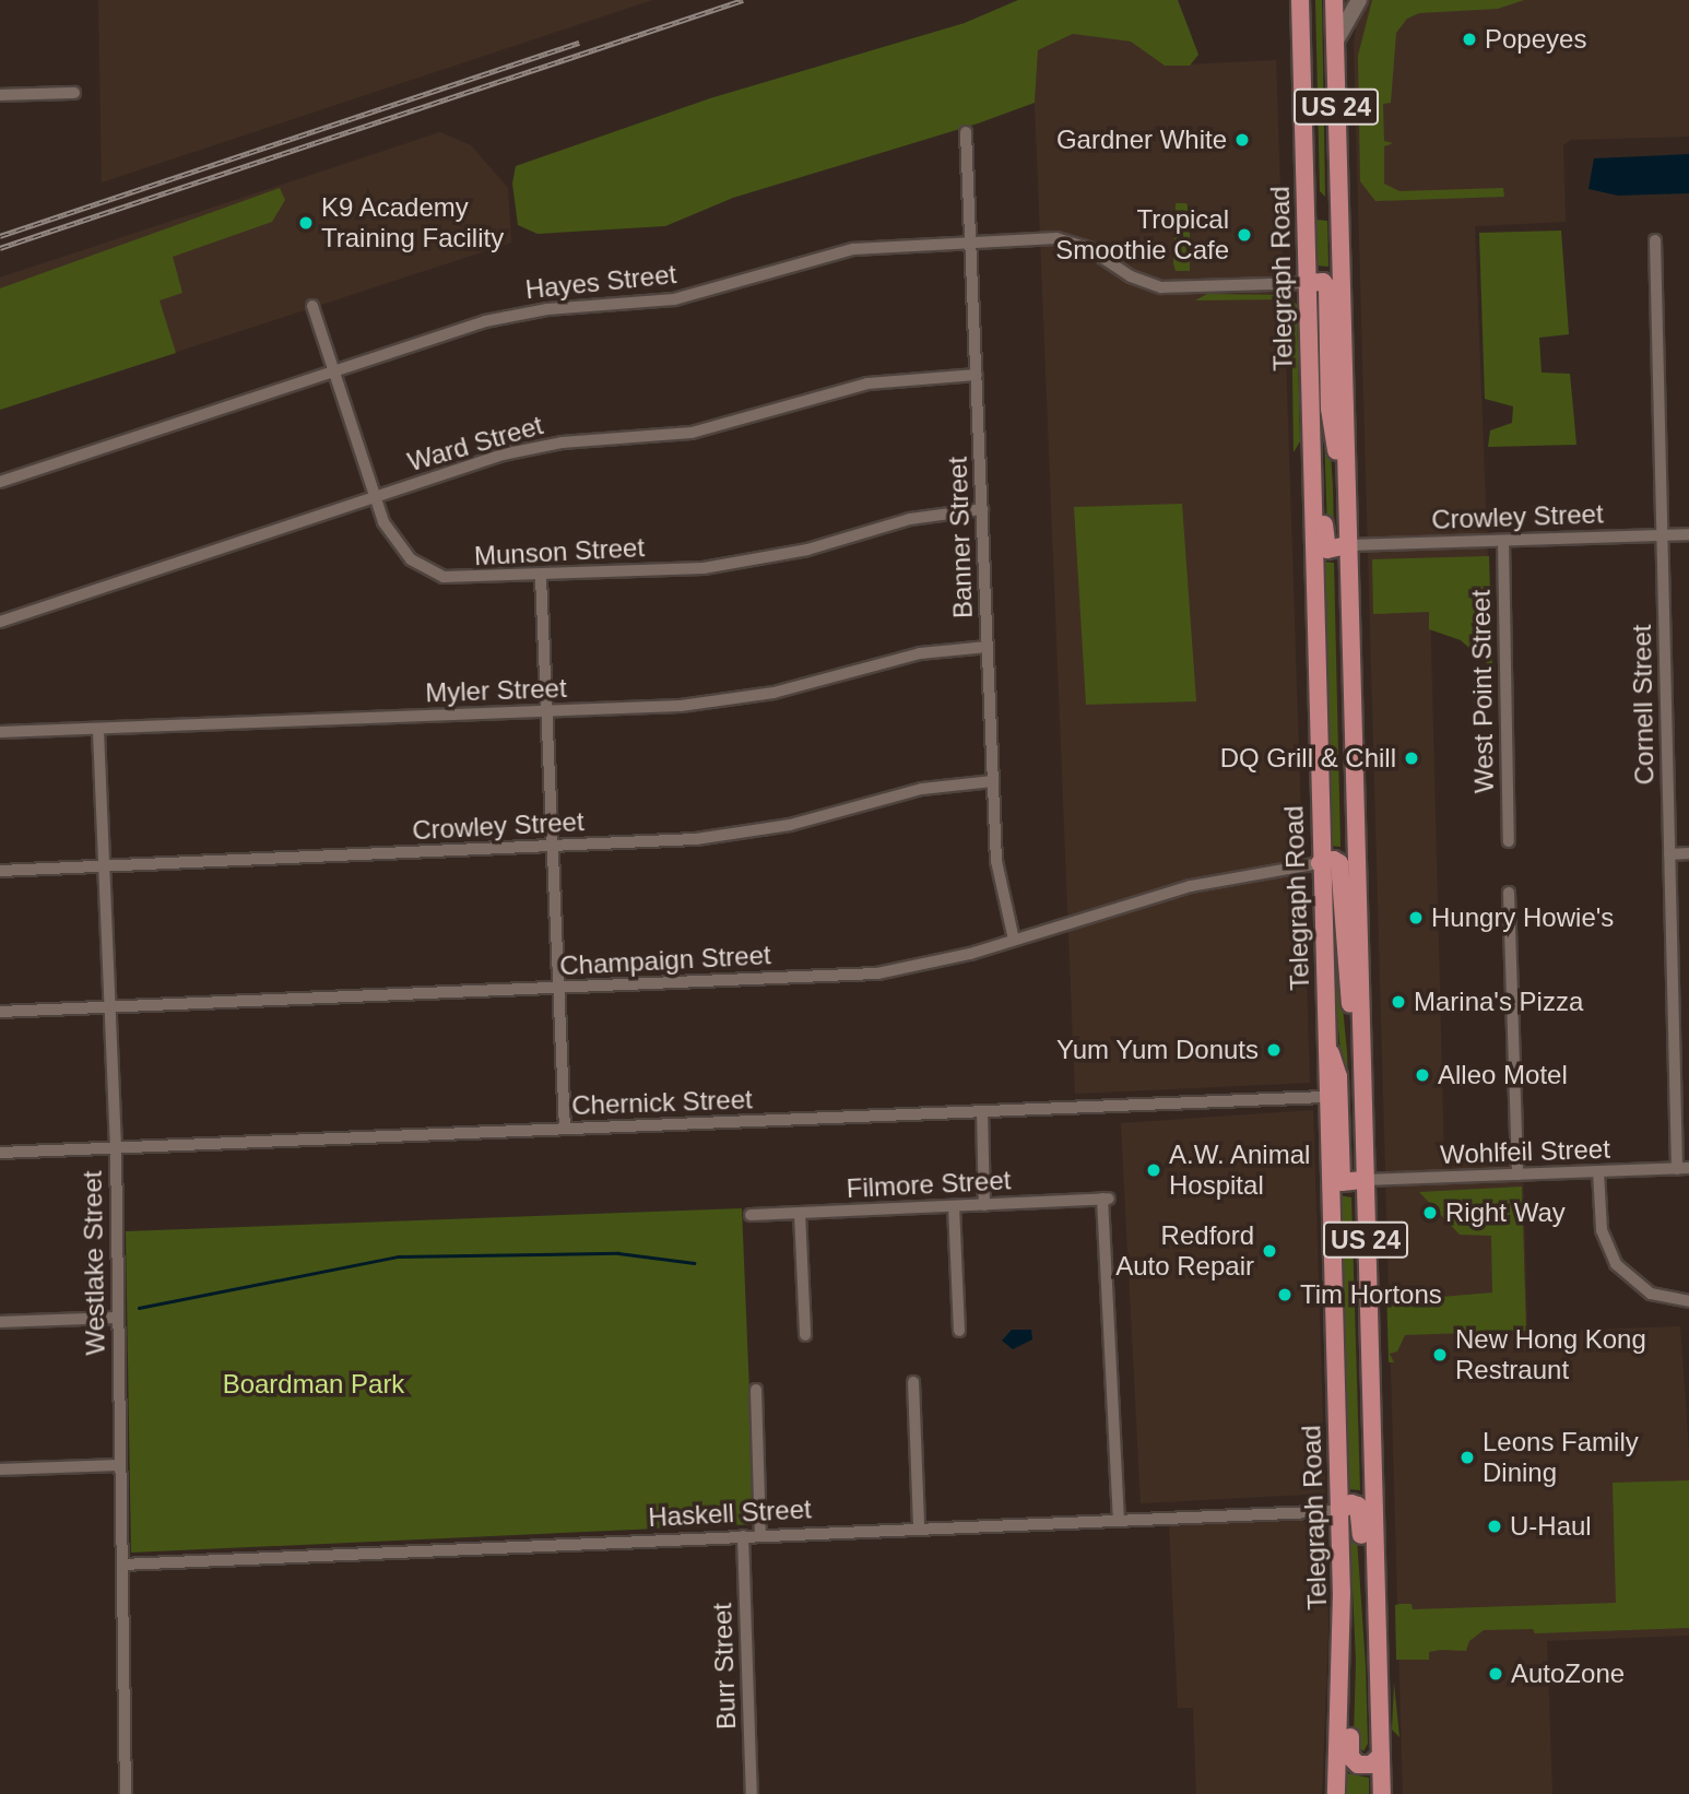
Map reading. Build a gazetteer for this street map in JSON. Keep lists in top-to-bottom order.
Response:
{
  "streets": {
    "main road": ["US 24", "Telegraph Road"],
    "street": [
      "Hayes Street",
      "Ward Street",
      "Crowley Street",
      "Banner Street",
      "Munson Street",
      "Myler Street",
      "West Point Street",
      "Cornell Street",
      "Champaign Street",
      "Chernick Street",
      "Wohlfeil Street",
      "Filmore Street",
      "Westlake Street",
      "Haskell Street",
      "Burr Street"
    ]
  },
  "crossings": [
    ["US 24", "Crowley Street"],
    ["US 24", "Wohlfeil Street"],
    ["Telegraph Road", "Hayes Street"],
    ["Telegraph Road", "Champaign Street"],
    ["Telegraph Road", "Chernick Street"],
    ["Telegraph Road", "Haskell Street"],
    ["Hayes Street", "Banner Street"],
    ["Hayes Street", "Munson Street"],
    ["Ward Street", "Banner Street"],
    ["Ward Street", "Munson Street"],
    ["Crowley Street", "Banner Street"],
    ["Crowley Street", "West Point Street"],
    ["Crowley Street", "Cornell Street"],
    ["Crowley Street", "Westlake Street"],
    ["Banner Street", "Munson Street"],
    ["Banner Street", "Myler Street"],
    ["Banner Street", "Champaign Street"],
    ["Myler Street", "Westlake Street"],
    ["Cornell Street", "Wohlfeil Street"],
    ["Champaign Street", "Westlake Street"],
    ["Chernick Street", "Westlake Street"],
    ["Filmore Street", "Haskell Street"],
    ["Westlake Street", "Haskell Street"],
    ["Haskell Street", "Burr Street"]
  ],
  "parks": ["Boardman Park"],
  "places": [
    "Popeyes",
    "Gardner White",
    "K9 Academy Training Facility",
    "Tropical Smoothie Cafe",
    "DQ Grill & Chill",
    "Hungry Howie's",
    "Marina's Pizza",
    "Yum Yum Donuts",
    "Alleo Motel",
    "A.W. Animal Hospital",
    "Right Way",
    "Redford Auto Repair",
    "Tim Hortons",
    "New Hong Kong Restraunt",
    "Leons Family Dining",
    "U-Haul",
    "AutoZone"
  ]
}
